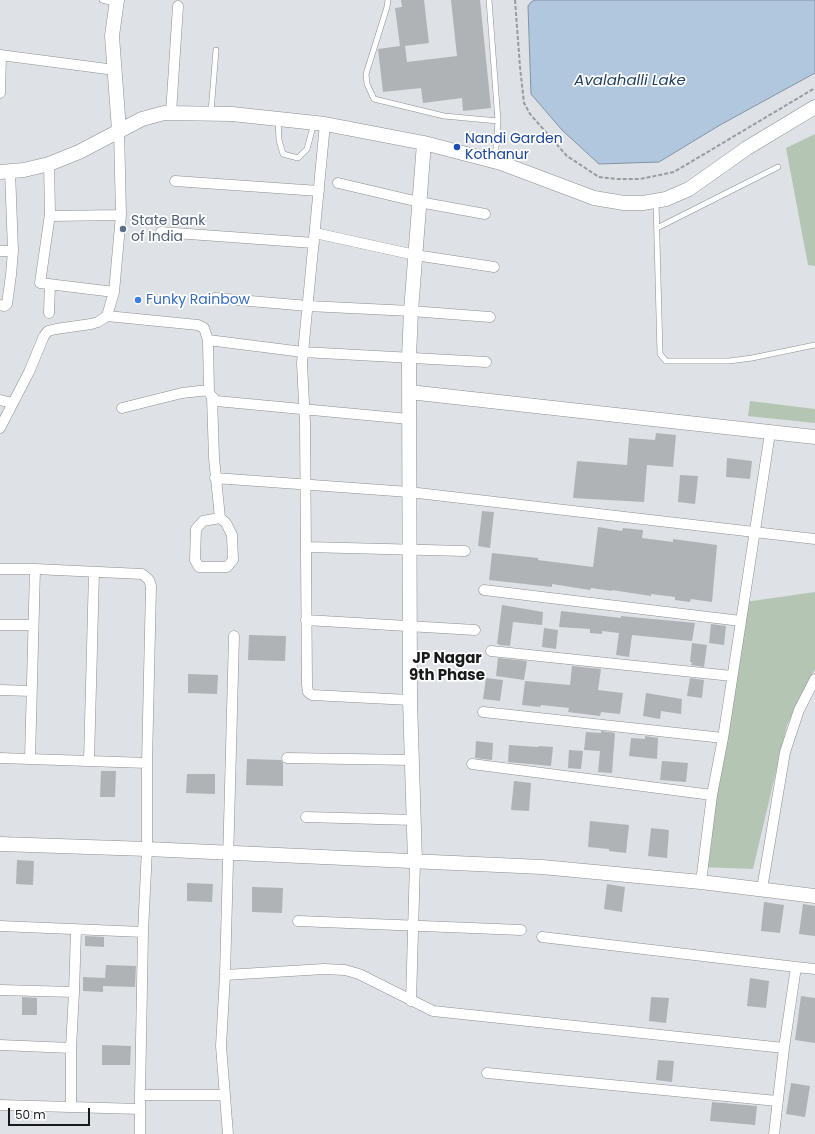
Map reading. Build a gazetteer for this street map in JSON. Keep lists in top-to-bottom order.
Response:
{
  "districts": ["JP Nagar 9th Phase"],
  "water": ["Avalahalli Lake"],
  "places": ["Nandi Garden Kothanur", "State Bank of India", "Funky Rainbow"],
  "scale_bar": "50 m"
}
